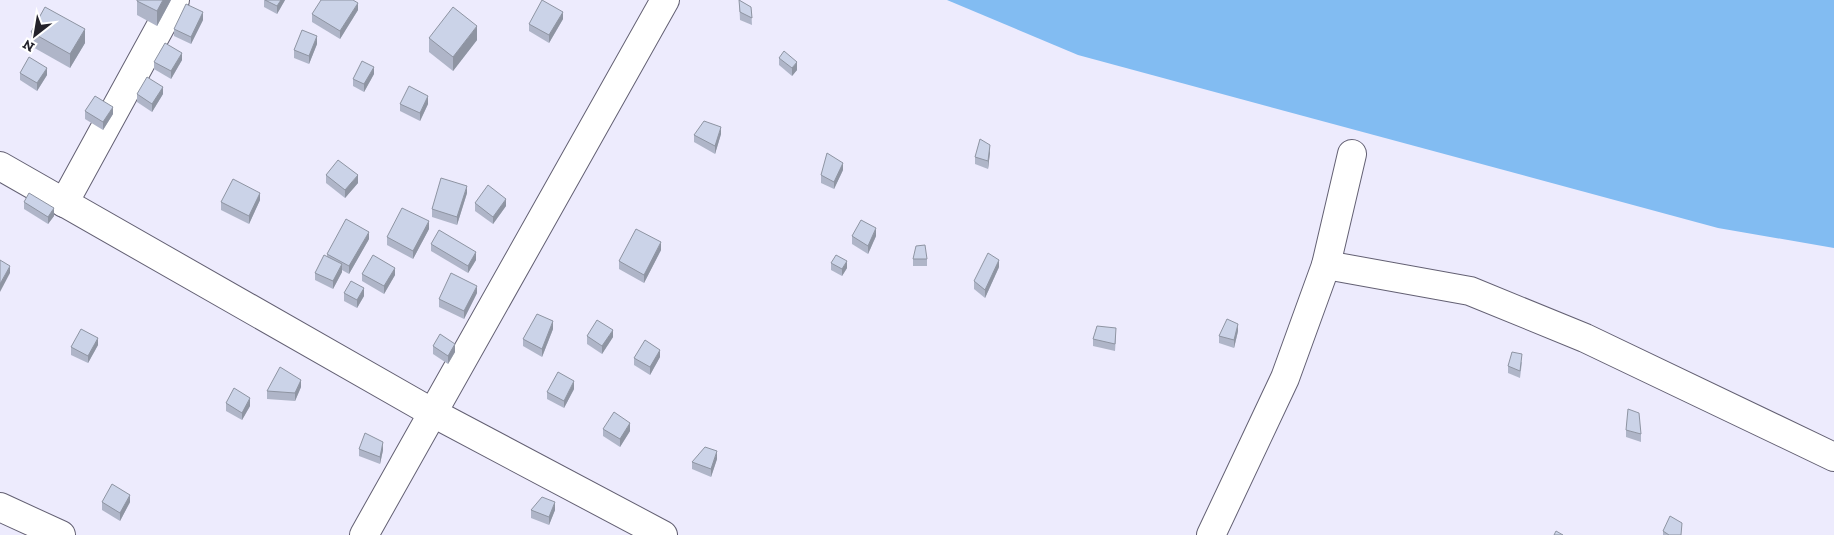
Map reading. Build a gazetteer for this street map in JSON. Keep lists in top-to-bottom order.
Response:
{
  "north": "bottom left"
}
